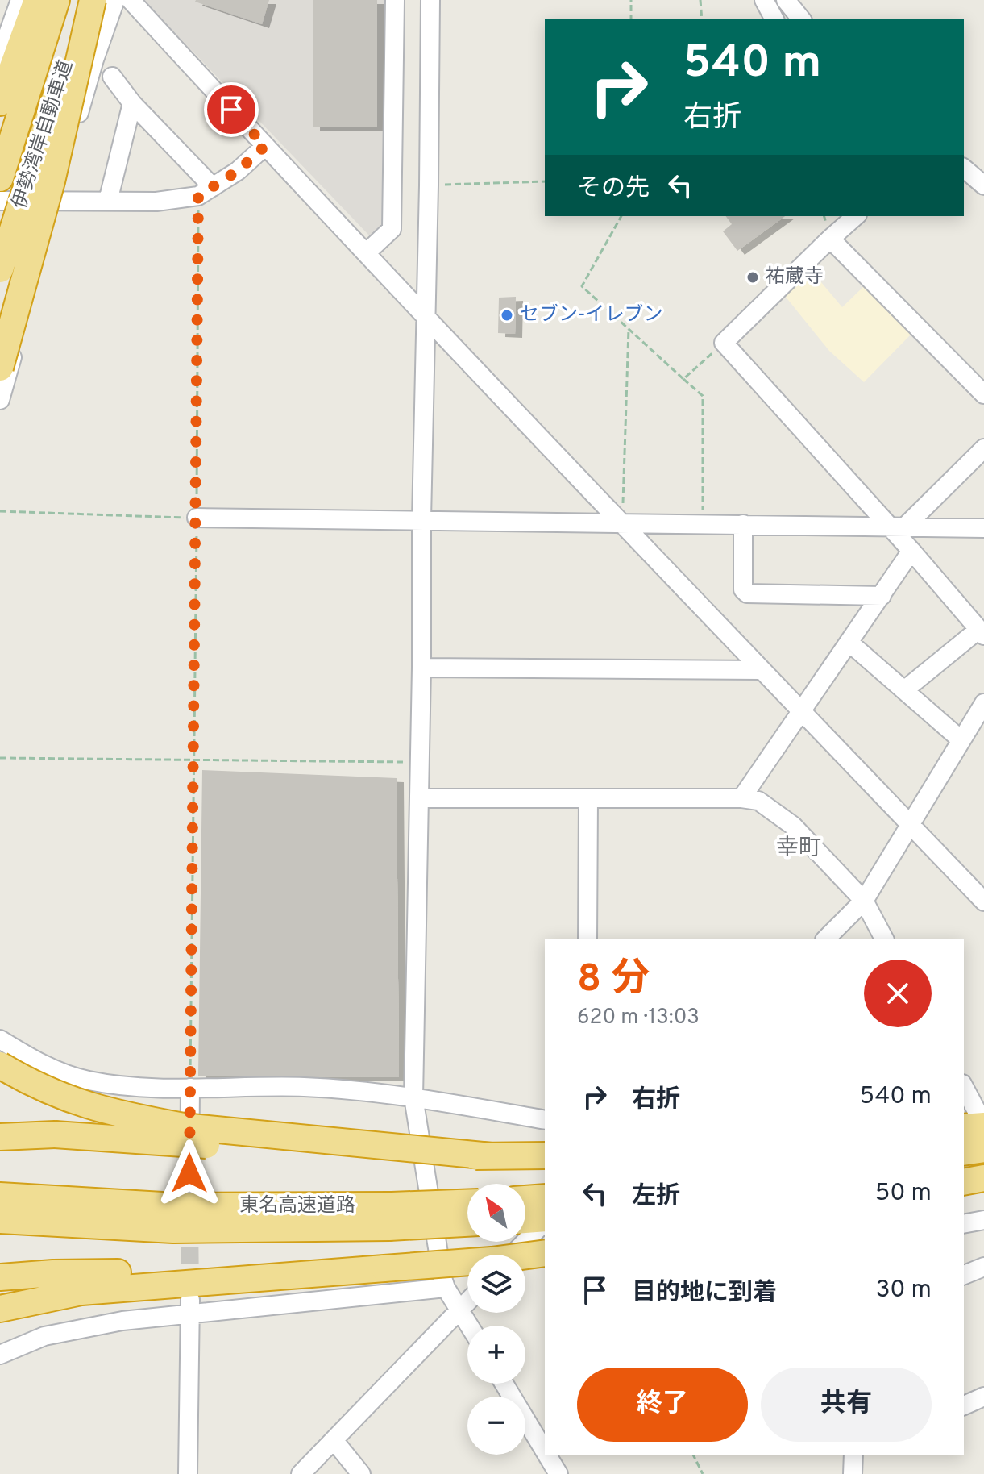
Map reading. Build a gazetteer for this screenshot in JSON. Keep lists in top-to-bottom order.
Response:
{
  "streets": {
    "highway": ["伊勢湾岸自動車道", "東名高速道路"]
  },
  "districts": ["幸町"],
  "places": ["祐蔵寺", "セブン-イレブン"],
  "north": "top left",
  "page": {
    "turn": ["540 m", "右折"],
    "then": "その先",
    "heading": ["8 分", "620 m · 13:03"],
    "list": [
      {
        "name": "右折",
        "value": "540 m"
      },
      {
        "name": "左折",
        "value": "50 m"
      },
      {
        "name": "目的地に到着",
        "value": "30 m"
      }
    ],
    "map_buttons": ["+", "−"],
    "buttons": ["終了", "共有"]
  }
}
